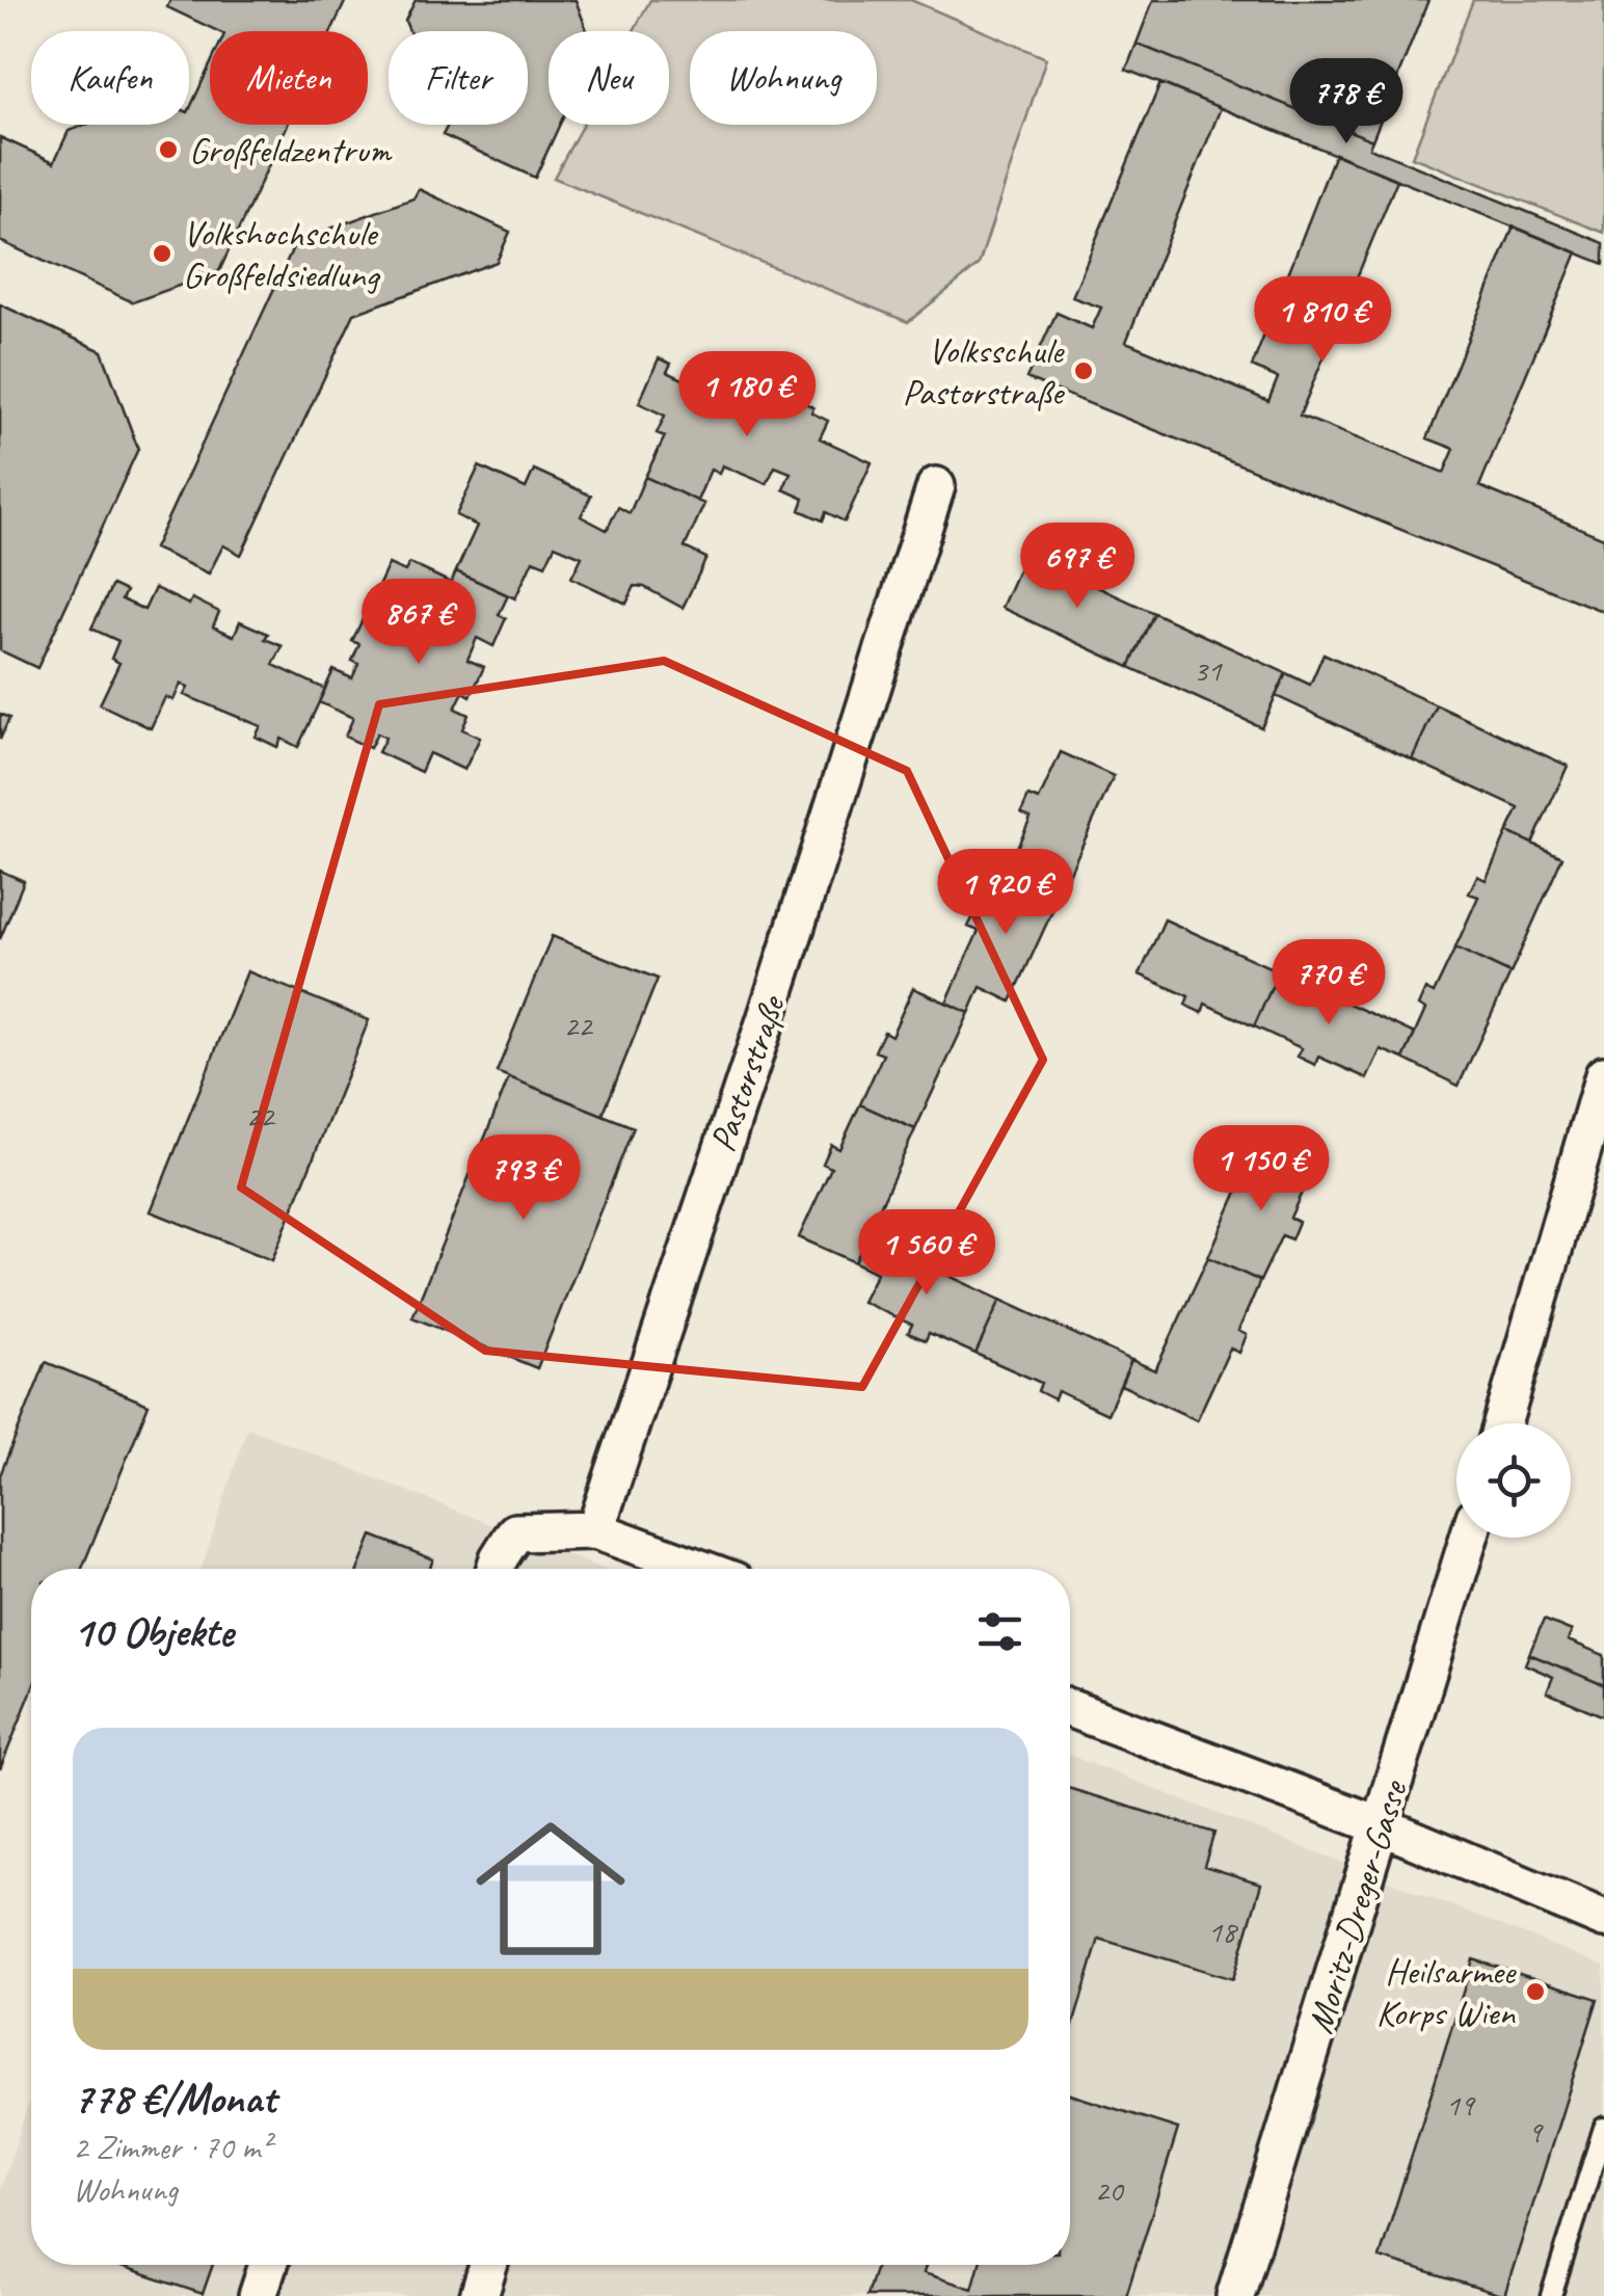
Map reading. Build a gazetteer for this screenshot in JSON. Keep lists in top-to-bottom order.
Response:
{
  "streets": {
    "street": ["Pastorstraße", "Moritz-Dreger-Gasse"]
  },
  "places": [
    "Großfeldzentrum",
    "Volkshochschule Großfeldsiedlung",
    "Volksschule Pastorstraße",
    "Heilsarmee Korps Wien"
  ],
  "house_numbers": [
    "31",
    "22",
    "22",
    "18",
    "19",
    "9",
    "20"
  ],
  "page": {
    "chip": [
      "Kaufen",
      "Mieten",
      "Filter",
      "Neu",
      "Wohnung"
    ],
    "price": [
      "778 €",
      "1 810 €",
      "1 180 €",
      "697 €",
      "867 €",
      "1 920 €",
      "770 €",
      "1 150 €",
      "793 €",
      "1 560 €"
    ],
    "heading": "10 Objekte",
    "list": [
      {
        "name": "778 €/Monat",
        "note": "2 Zimmer · 70 m² · Wohnung"
      }
    ]
  }
}
